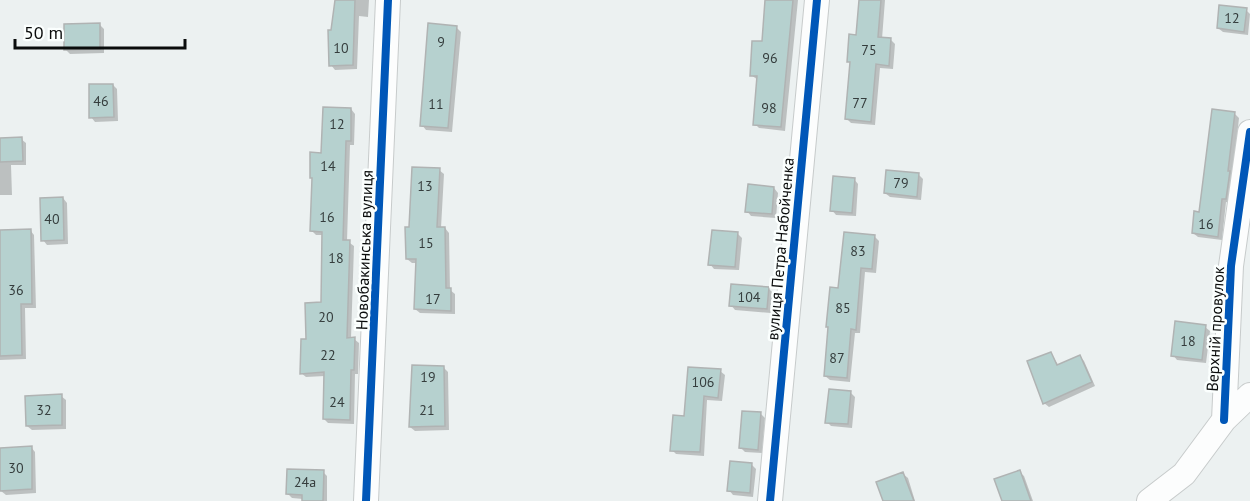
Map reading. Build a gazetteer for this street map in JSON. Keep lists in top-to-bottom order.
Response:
{
  "streets": {
    "street": ["вулиця Петра Набойченка", "Новобакинська вулиця", "Верхній провулок"]
  },
  "house_numbers": [
    "12",
    "9",
    "10",
    "75",
    "96",
    "46",
    "77",
    "11",
    "98",
    "12",
    "14",
    "79",
    "13",
    "16",
    "40",
    "16",
    "15",
    "83",
    "18",
    "36",
    "104",
    "17",
    "85",
    "20",
    "18",
    "22",
    "87",
    "19",
    "106",
    "24",
    "32",
    "21",
    "30",
    "24а"
  ],
  "scale_bar": "50 m"
}
